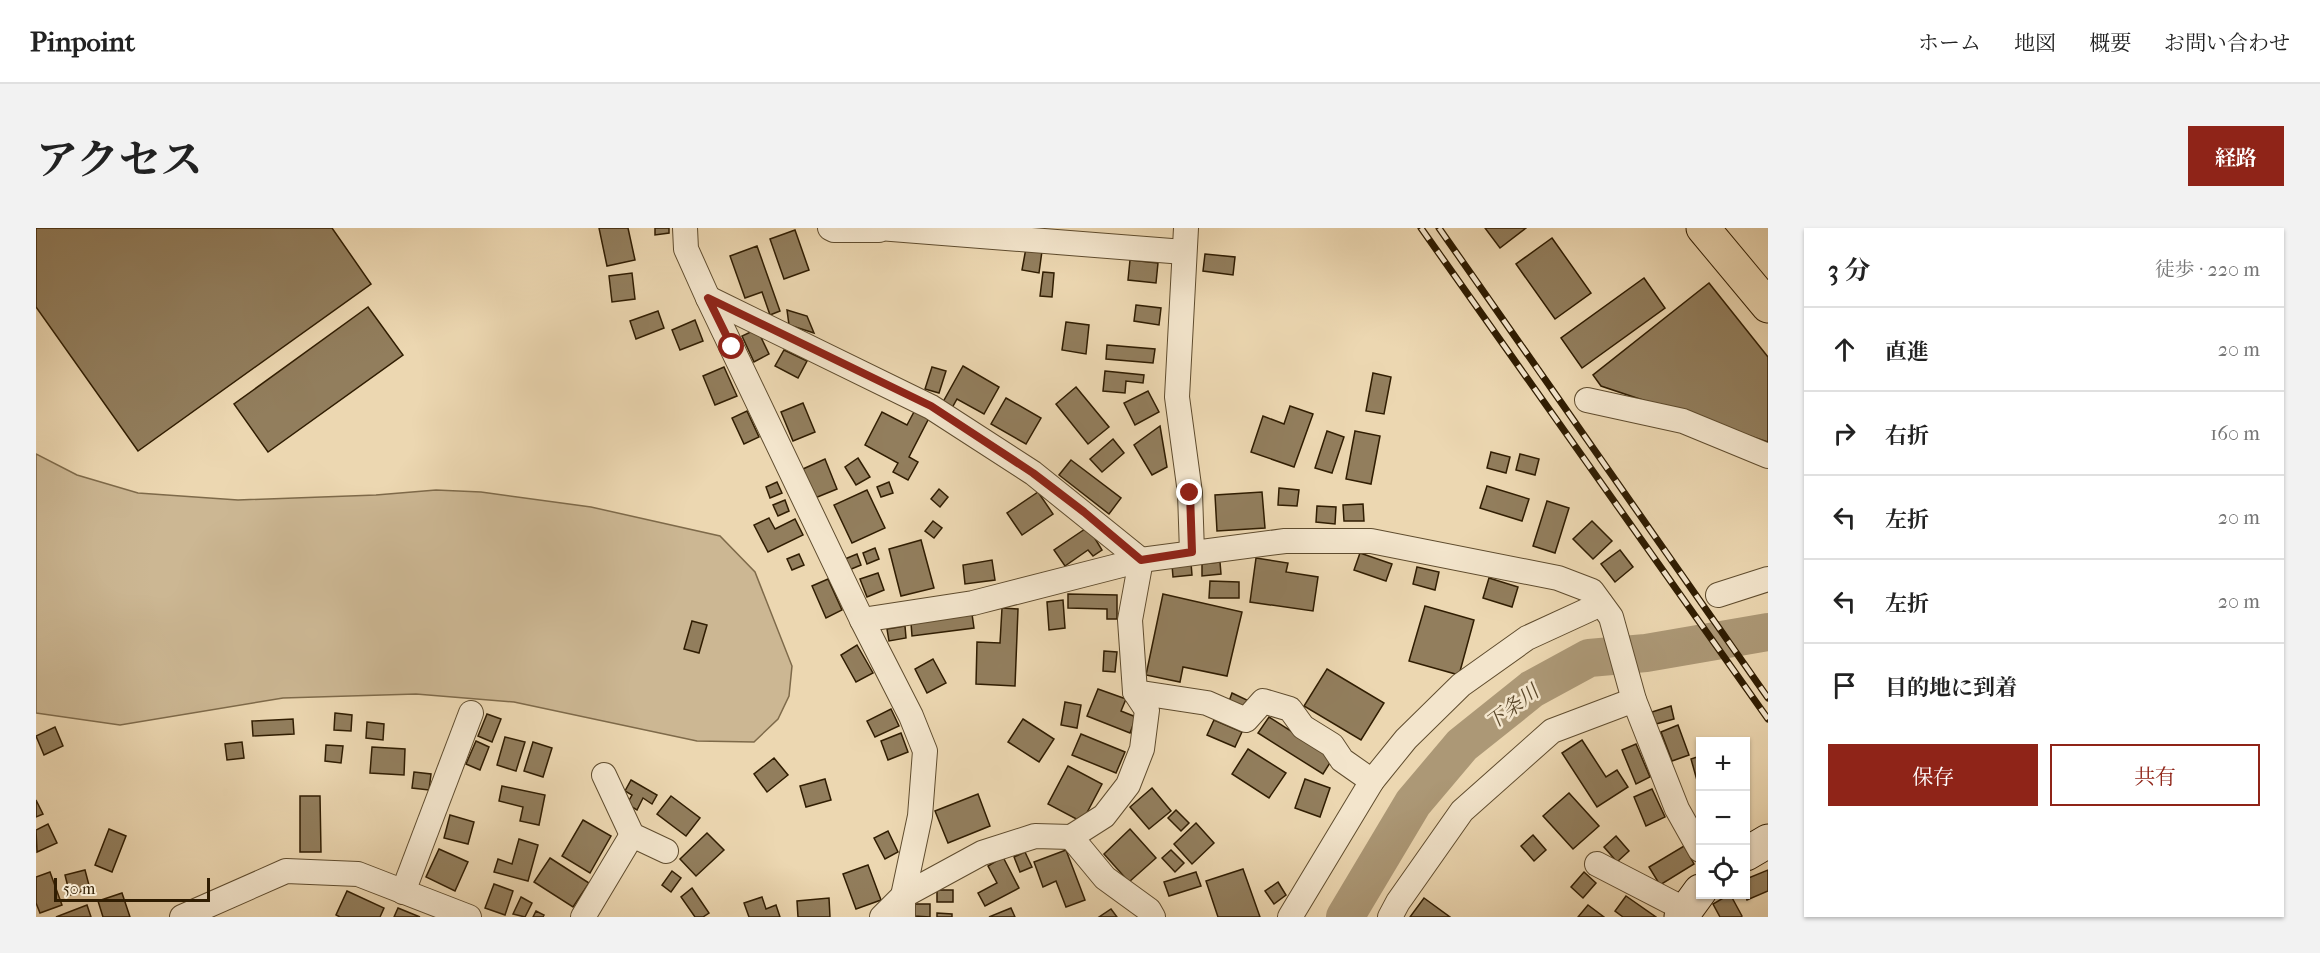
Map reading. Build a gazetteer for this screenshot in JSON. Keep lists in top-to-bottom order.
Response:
{
  "water": ["下条川"],
  "scale_bar": "50 m",
  "page": {
    "header": "Pinpoint",
    "nav": [
      "ホーム",
      "地図",
      "概要",
      "お問い合わせ"
    ],
    "title": "アクセス",
    "buttons": [
      "経路",
      ["保存", "共有"]
    ],
    "heading": ["3 分", "徒歩 · 220 m"],
    "list": [
      ["直進", "20 m"],
      ["右折", "160 m"],
      ["左折", "20 m"],
      ["左折", "20 m"],
      "目的地に到着"
    ],
    "map_buttons": ["+", "−"],
    "scale": "50 m"
  }
}
